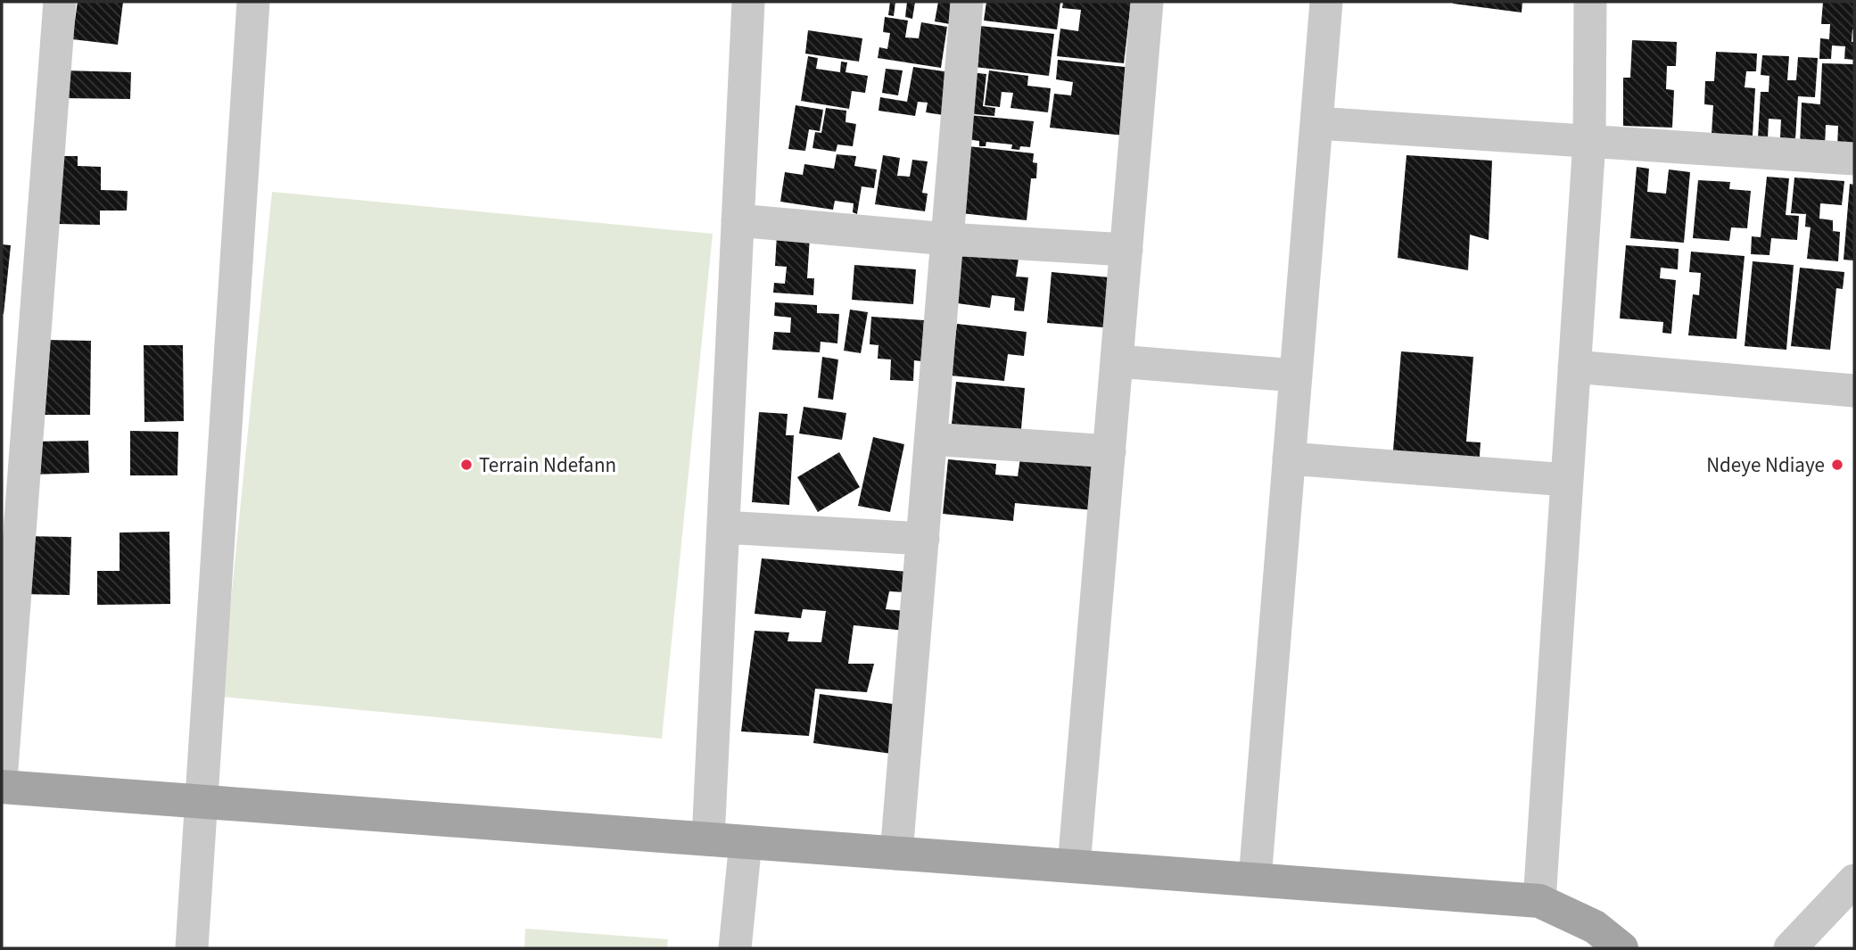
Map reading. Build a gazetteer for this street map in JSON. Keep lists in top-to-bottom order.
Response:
{
  "places": ["Terrain Ndefann", "Ndeye Ndiaye"]
}
